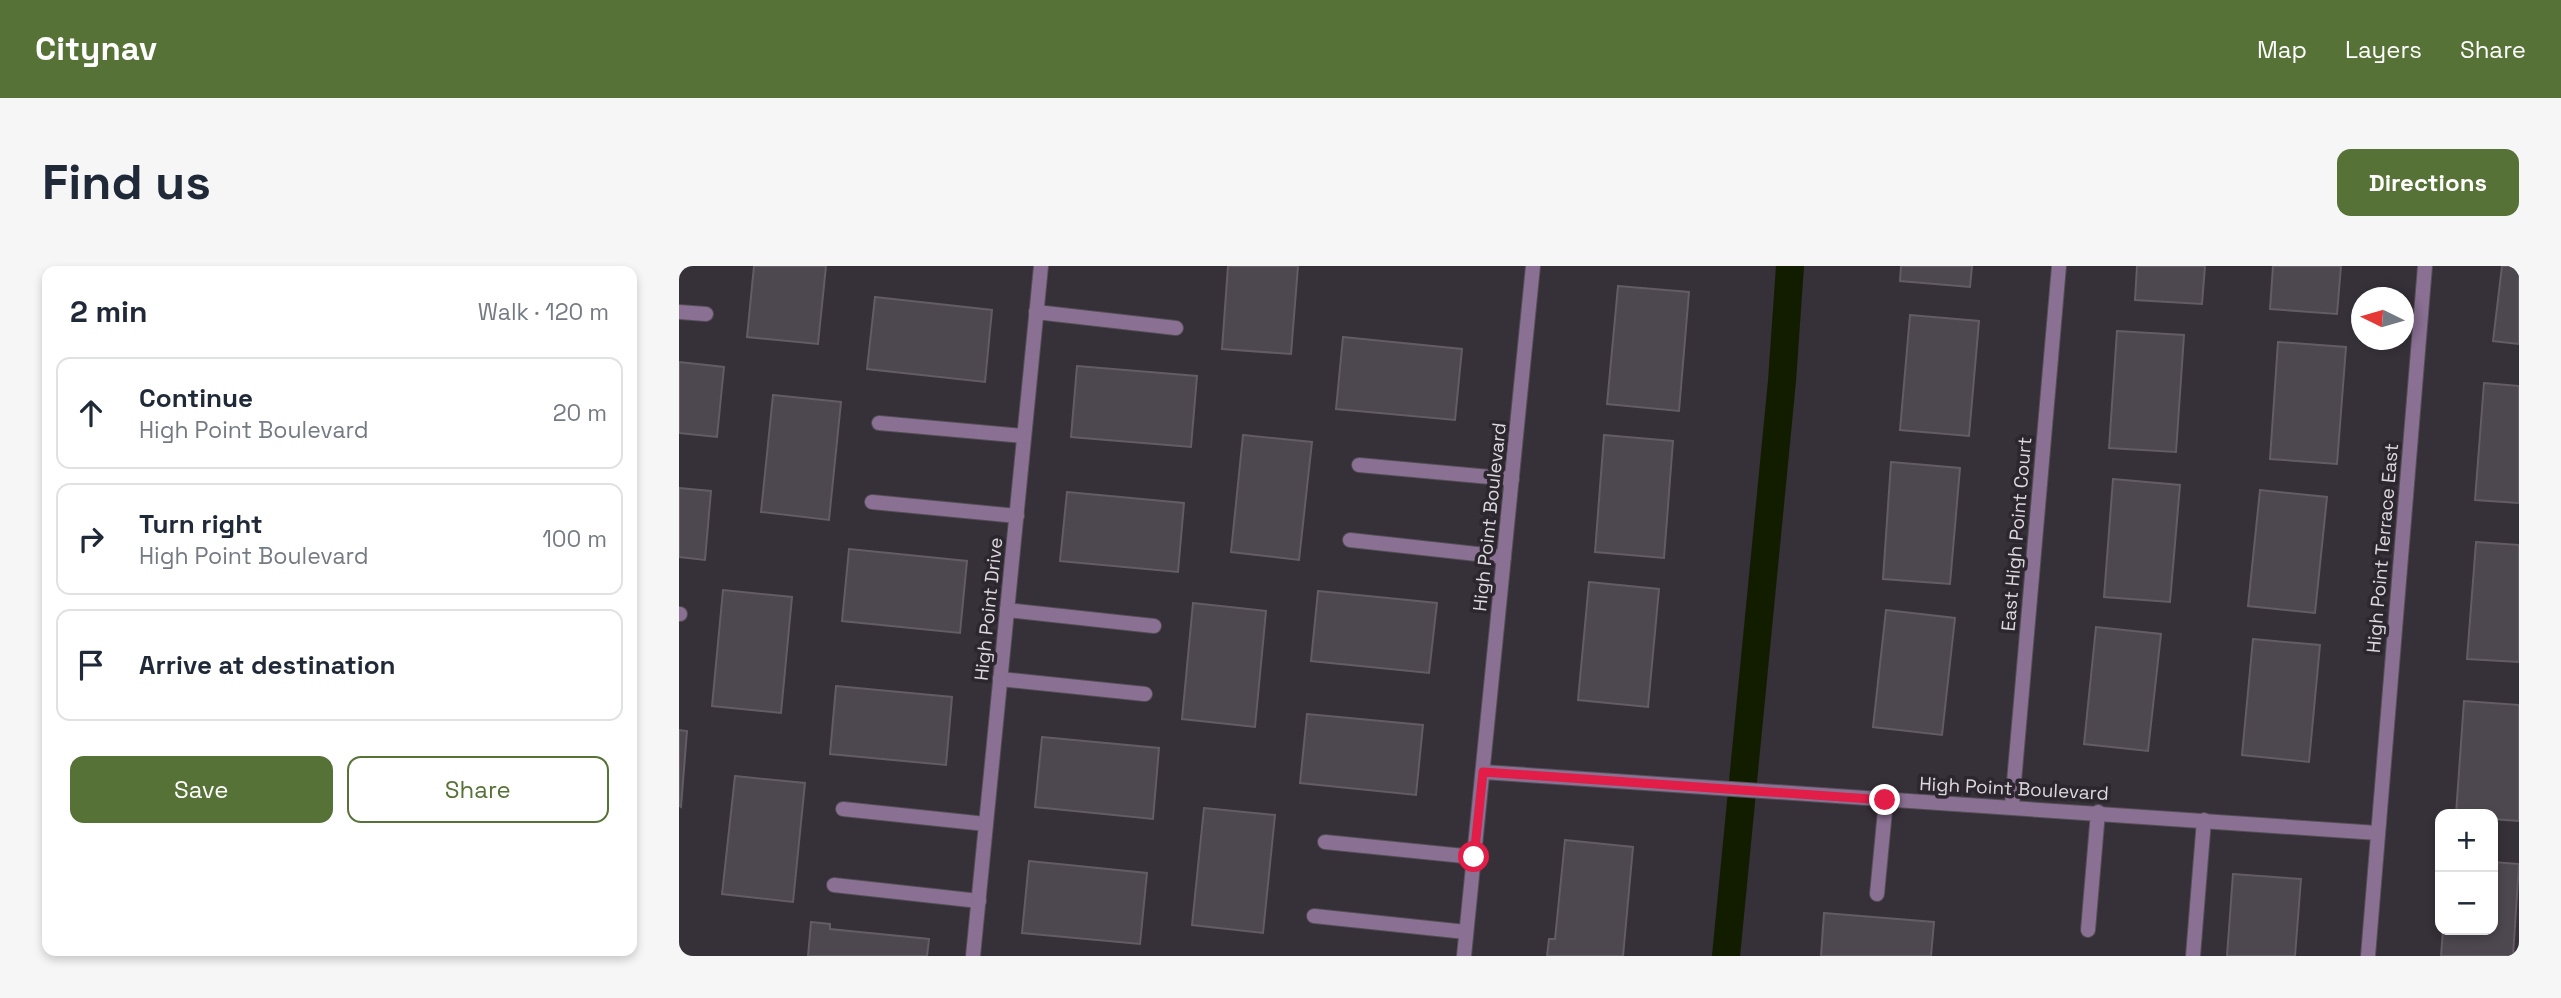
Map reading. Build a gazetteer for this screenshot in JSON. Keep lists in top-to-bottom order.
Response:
{
  "streets": {
    "street": [
      "High Point Boulevard",
      "East High Point Court",
      "High Point Terrace East",
      "High Point Drive"
    ]
  },
  "crossings": [
    ["High Point Boulevard", "East High Point Court"],
    ["High Point Boulevard", "High Point Terrace East"]
  ],
  "north": "left",
  "page": {
    "header": "Citynav",
    "nav": ["Map", "Layers", "Share"],
    "buttons": [
      "Directions",
      ["Save", "Share"]
    ],
    "title": "Find us",
    "heading": ["2 min", "Walk · 120 m"],
    "list": [
      ["Continue", "High Point Boulevard", "20 m"],
      ["Turn right", "High Point Boulevard", "100 m"],
      "Arrive at destination"
    ],
    "map_buttons": ["+", "−"]
  }
}
